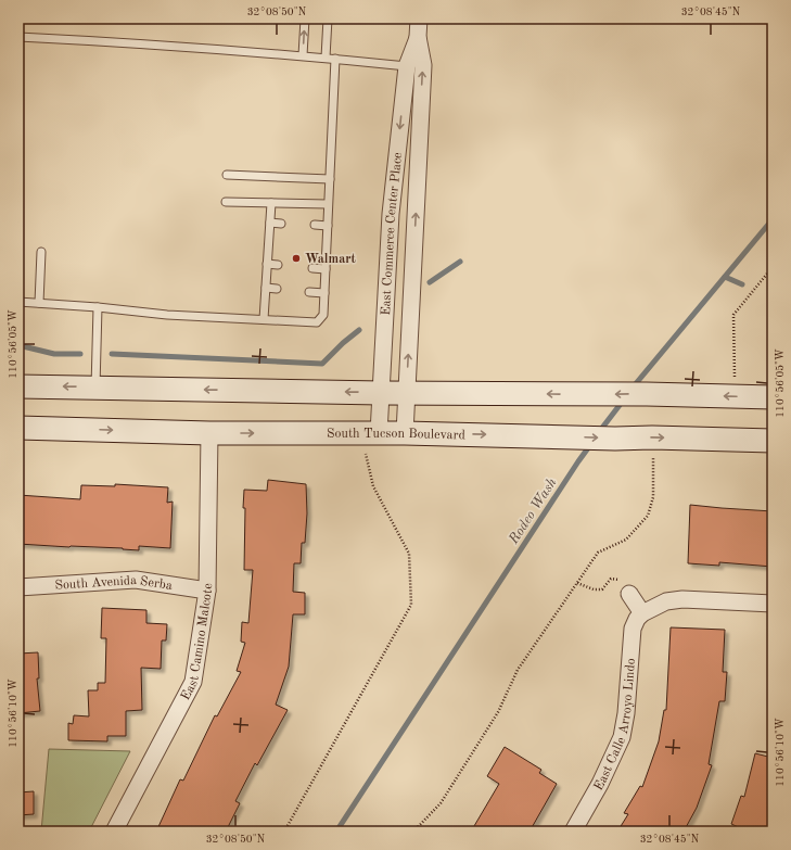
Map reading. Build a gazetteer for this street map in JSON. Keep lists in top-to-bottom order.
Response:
{
  "streets": {
    "main road": ["South Tucson Boulevard"],
    "street": [
      "East Commerce Center Place",
      "South Avenida Serba",
      "East Camino Malcote",
      "East Calle Arroyo Lindo"
    ]
  },
  "crossings": [
    ["East Commerce Center Place", "South Tucson Boulevard"],
    ["South Tucson Boulevard", "East Camino Malcote"],
    ["South Avenida Serba", "East Camino Malcote"]
  ],
  "water": ["Rodeo Wash"],
  "places": ["Walmart"],
  "coordinates": [
    "32°08'50\"N",
    "32°08'45\"N",
    "110°56'05\"W",
    "110°56'10\"W"
  ]
}
